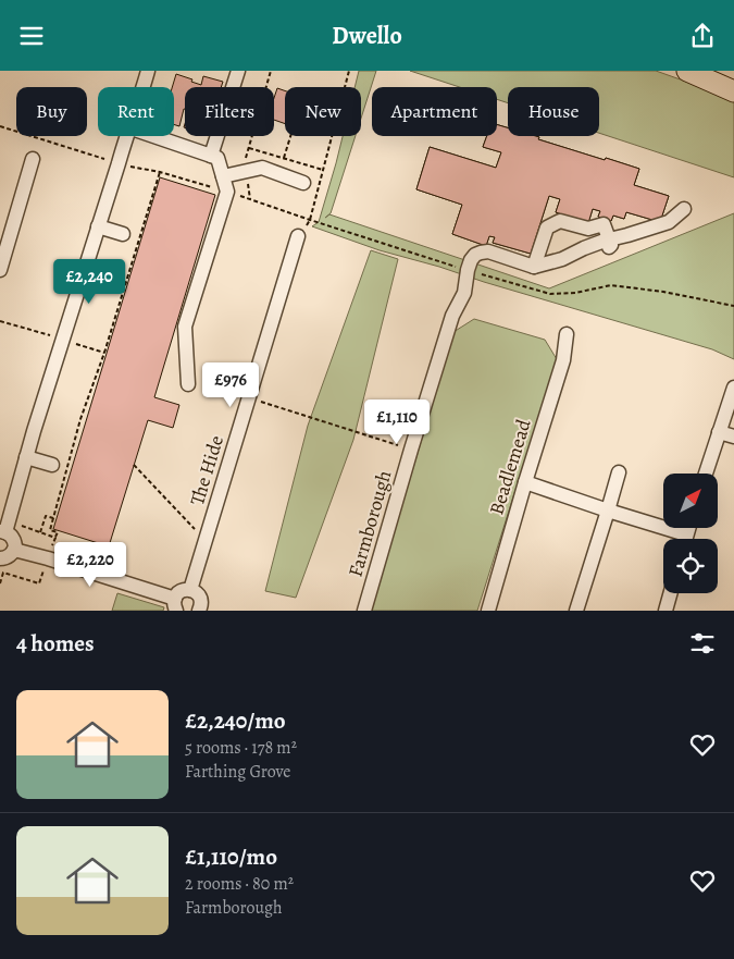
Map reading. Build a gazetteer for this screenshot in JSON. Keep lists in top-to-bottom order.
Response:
{
  "streets": {
    "street": ["Beadlemead", "The Hide", "Farmborough"]
  },
  "north": "top right",
  "page": {
    "header": "Dwello",
    "chip": [
      "Buy",
      "Rent",
      "Filters",
      "New",
      "Apartment",
      "House"
    ],
    "price": [
      "£2,240",
      "£976",
      "£1,110",
      "£2,220"
    ],
    "heading": "4 homes",
    "list": [
      {
        "name": "£2,240/mo",
        "note": "5 rooms · 178 m² · Farthing Grove"
      },
      {
        "name": "£1,110/mo",
        "note": "2 rooms · 80 m² · Farmborough"
      }
    ]
  }
}
